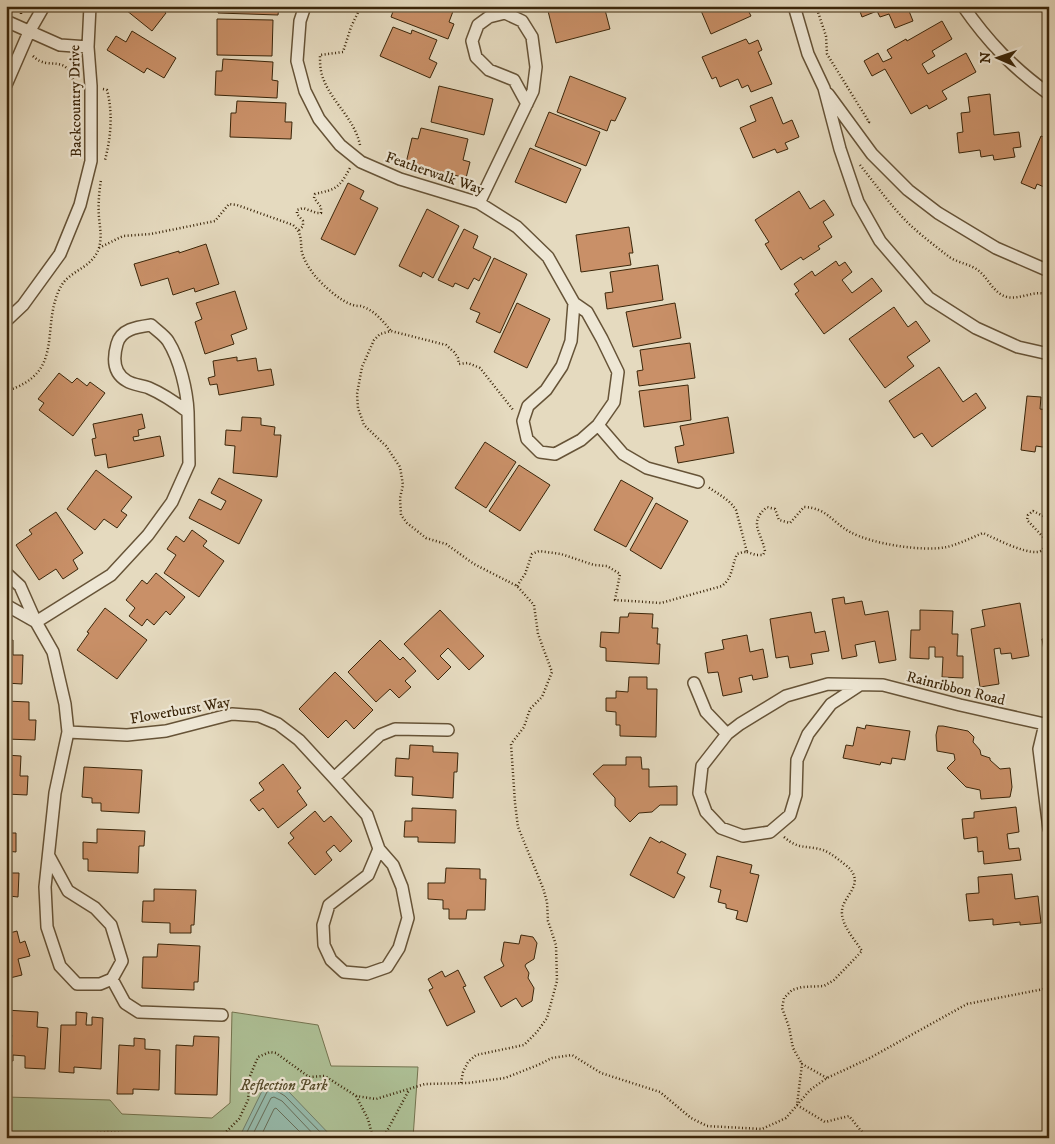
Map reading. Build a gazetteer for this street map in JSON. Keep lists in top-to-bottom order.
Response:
{
  "streets": {
    "street": [
      "Backcountry Drive",
      "Featherwalk Way",
      "Rainribbon Road",
      "Flowerburst Way"
    ]
  },
  "parks": ["Reflection Park"],
  "north": "left"
}
